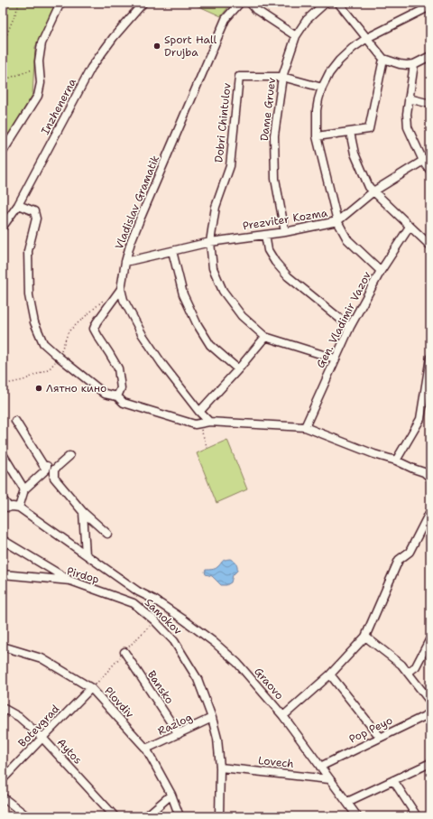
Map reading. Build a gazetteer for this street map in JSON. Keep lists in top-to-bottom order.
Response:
{
  "streets": {
    "street": [
      "Inzhenerna",
      "Dame Gruev",
      "Dobri Chintulov",
      "Vladislav Gramatik",
      "Prezviter Kozma",
      "Gen. Vladimir Vazov",
      "Pirdop",
      "Samokov",
      "Graovo",
      "Bansko",
      "Plovdiv",
      "Razlog",
      "Botevgrad",
      "Pop Peyo",
      "Aytos",
      "Lovech"
    ]
  },
  "crossings": [
    ["Dame Gruev", "Dobri Chintulov"],
    ["Dame Gruev", "Prezviter Kozma"],
    ["Dobri Chintulov", "Prezviter Kozma"],
    ["Dobri Chintulov", "Gen. Vladimir Vazov"],
    ["Vladislav Gramatik", "Prezviter Kozma"],
    ["Pirdop", "Samokov"],
    ["Samokov", "Graovo"],
    ["Samokov", "Razlog"],
    ["Samokov", "Lovech"],
    ["Graovo", "Pop Peyo"],
    ["Graovo", "Lovech"],
    ["Bansko", "Razlog"],
    ["Plovdiv", "Razlog"],
    ["Plovdiv", "Botevgrad"],
    ["Botevgrad", "Aytos"]
  ],
  "places": ["Sport Hall Drujba", "Лятно кино"]
}
